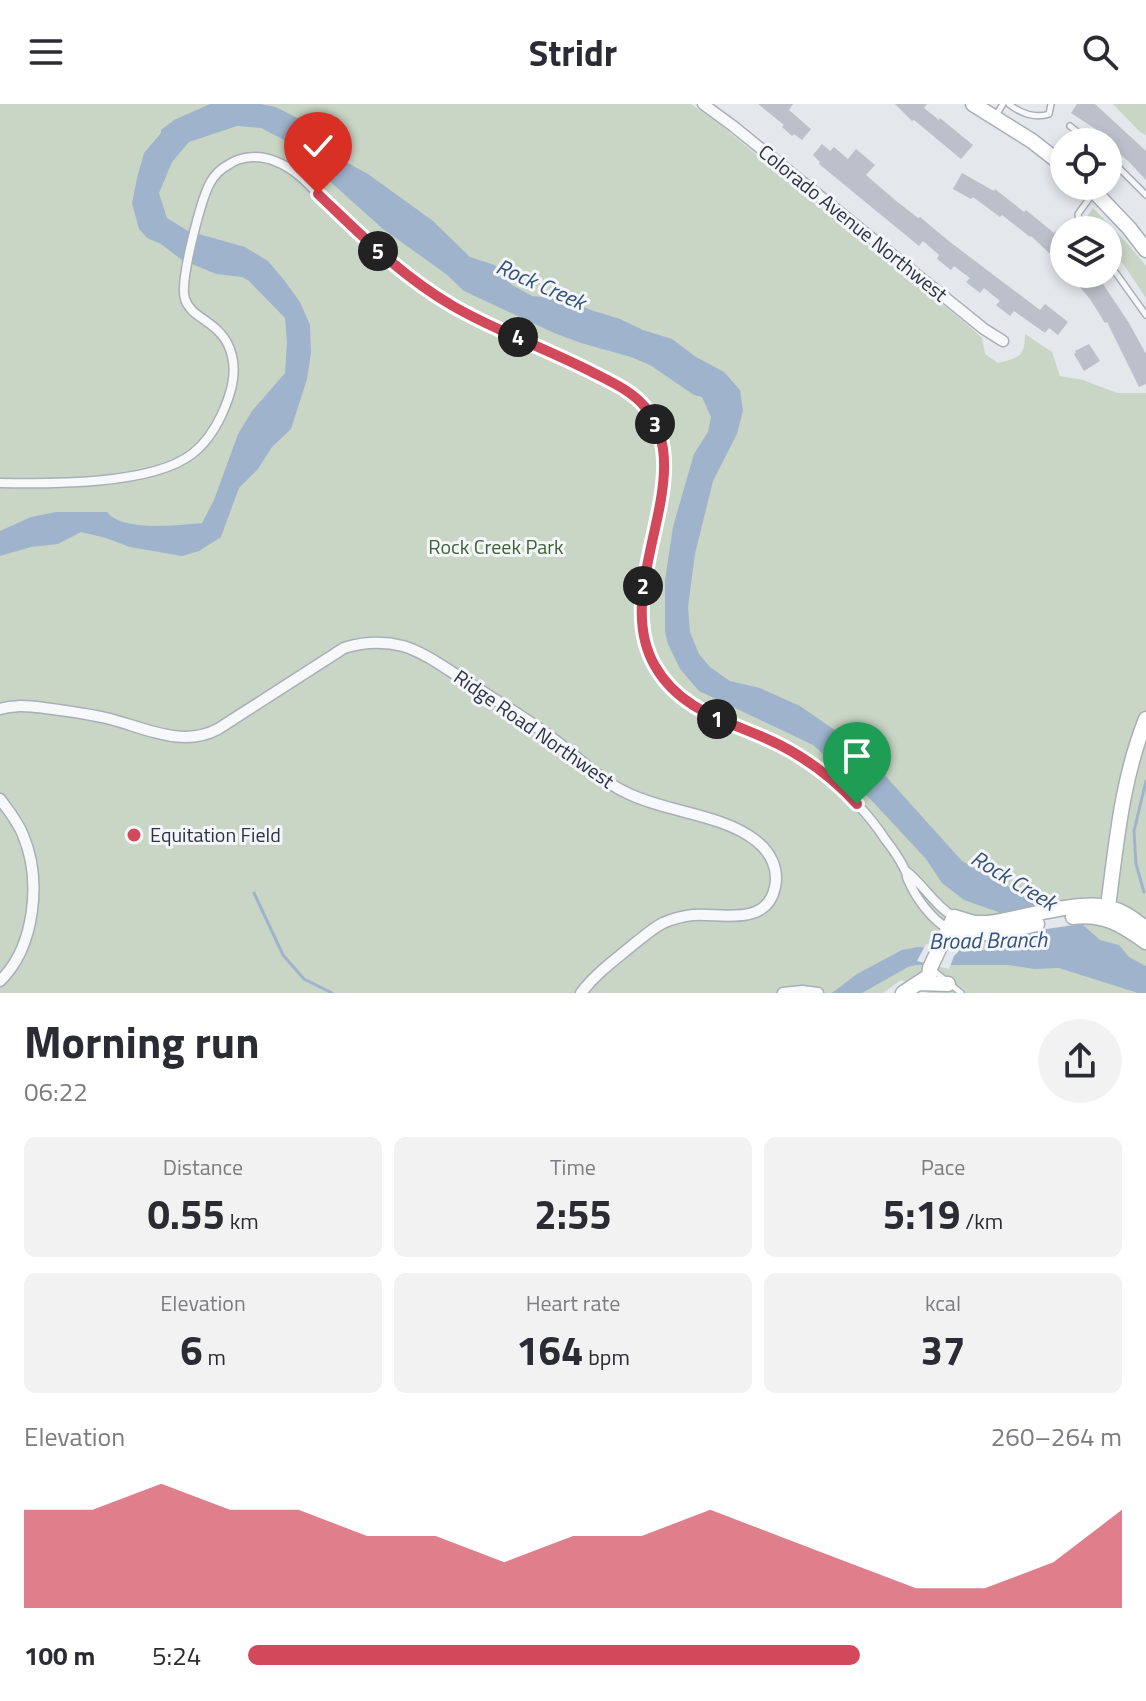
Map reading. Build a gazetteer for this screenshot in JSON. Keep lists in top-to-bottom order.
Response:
{
  "streets": {
    "street": ["Colorado Avenue Northwest", "Ridge Road Northwest"]
  },
  "water": ["Rock Creek", "Broad Branch"],
  "parks": ["Rock Creek Park"],
  "places": ["Equitation Field"],
  "page": {
    "header": "Stridr",
    "pins": [
      "5",
      "4",
      "3",
      "2",
      "1"
    ],
    "heading": ["Morning run", "06:22"],
    "stats": [
      ["Distance", "0.55 km"],
      ["Time", "2:55"],
      ["Pace", "5:19 /km"],
      ["Elevation", "6 m"],
      ["Heart rate", "164 bpm"],
      ["kcal", "37"]
    ],
    "chart": ["Elevation", "260–264 m"],
    "list": [
      {
        "name": "100 m",
        "note": "5:24"
      }
    ]
  }
}
